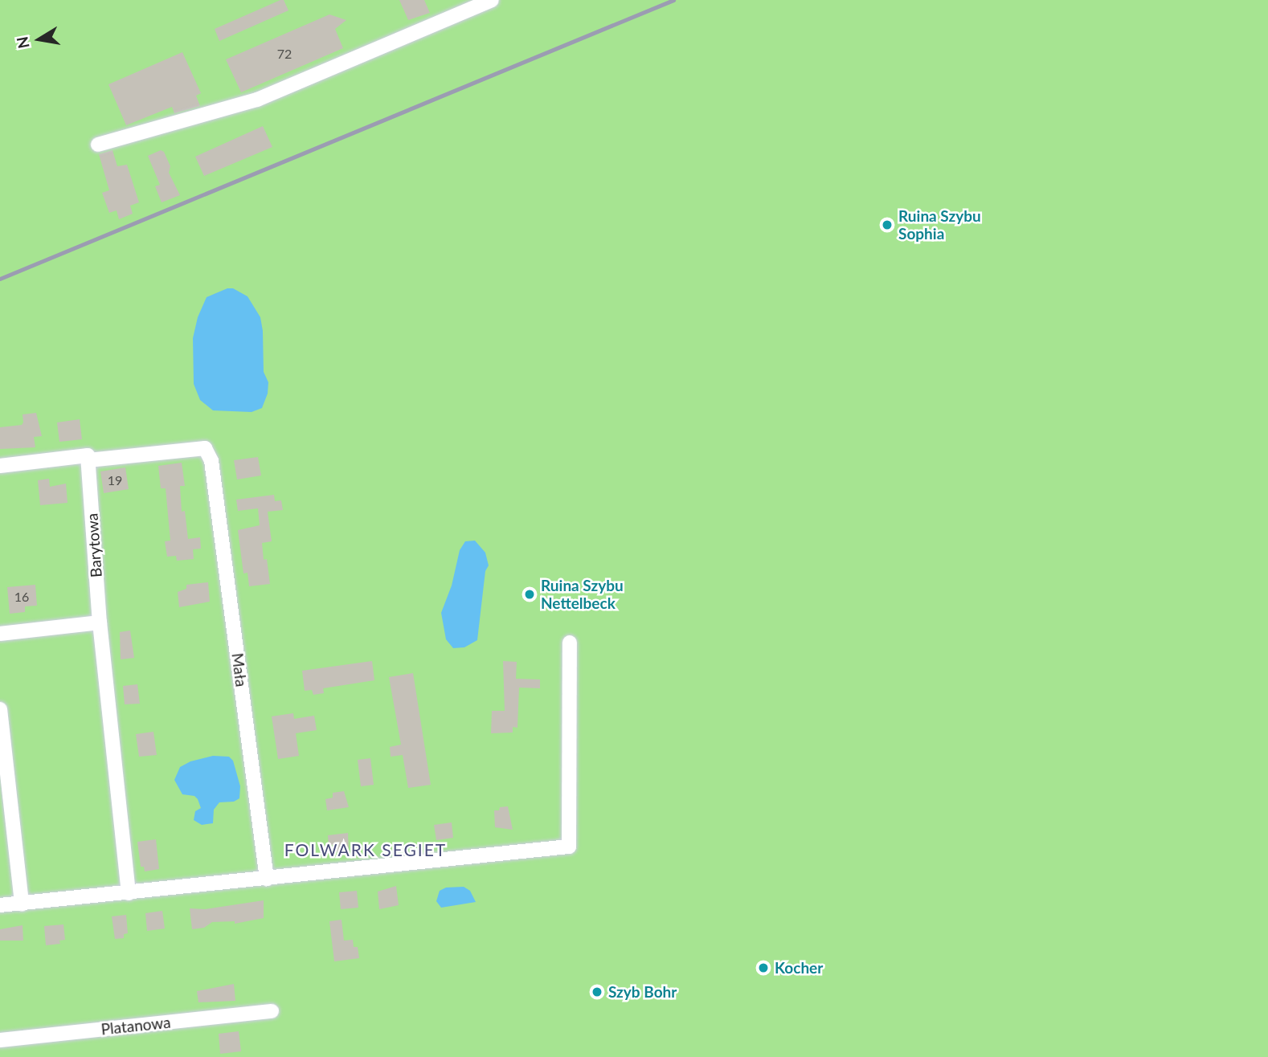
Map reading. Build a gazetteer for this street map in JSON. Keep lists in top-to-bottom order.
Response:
{
  "streets": {
    "street": ["Barytowa", "Mała", "Platanowa"]
  },
  "crossings": [
    ["Barytowa", "Mała"]
  ],
  "districts": ["FOLWARK SEGIET"],
  "places": [
    "Ruina Szybu Sophia",
    "Ruina Szybu Nettelbeck",
    "Kocher",
    "Szyb Bohr"
  ],
  "house_numbers": ["72", "19", "16"],
  "north": "left"
}
